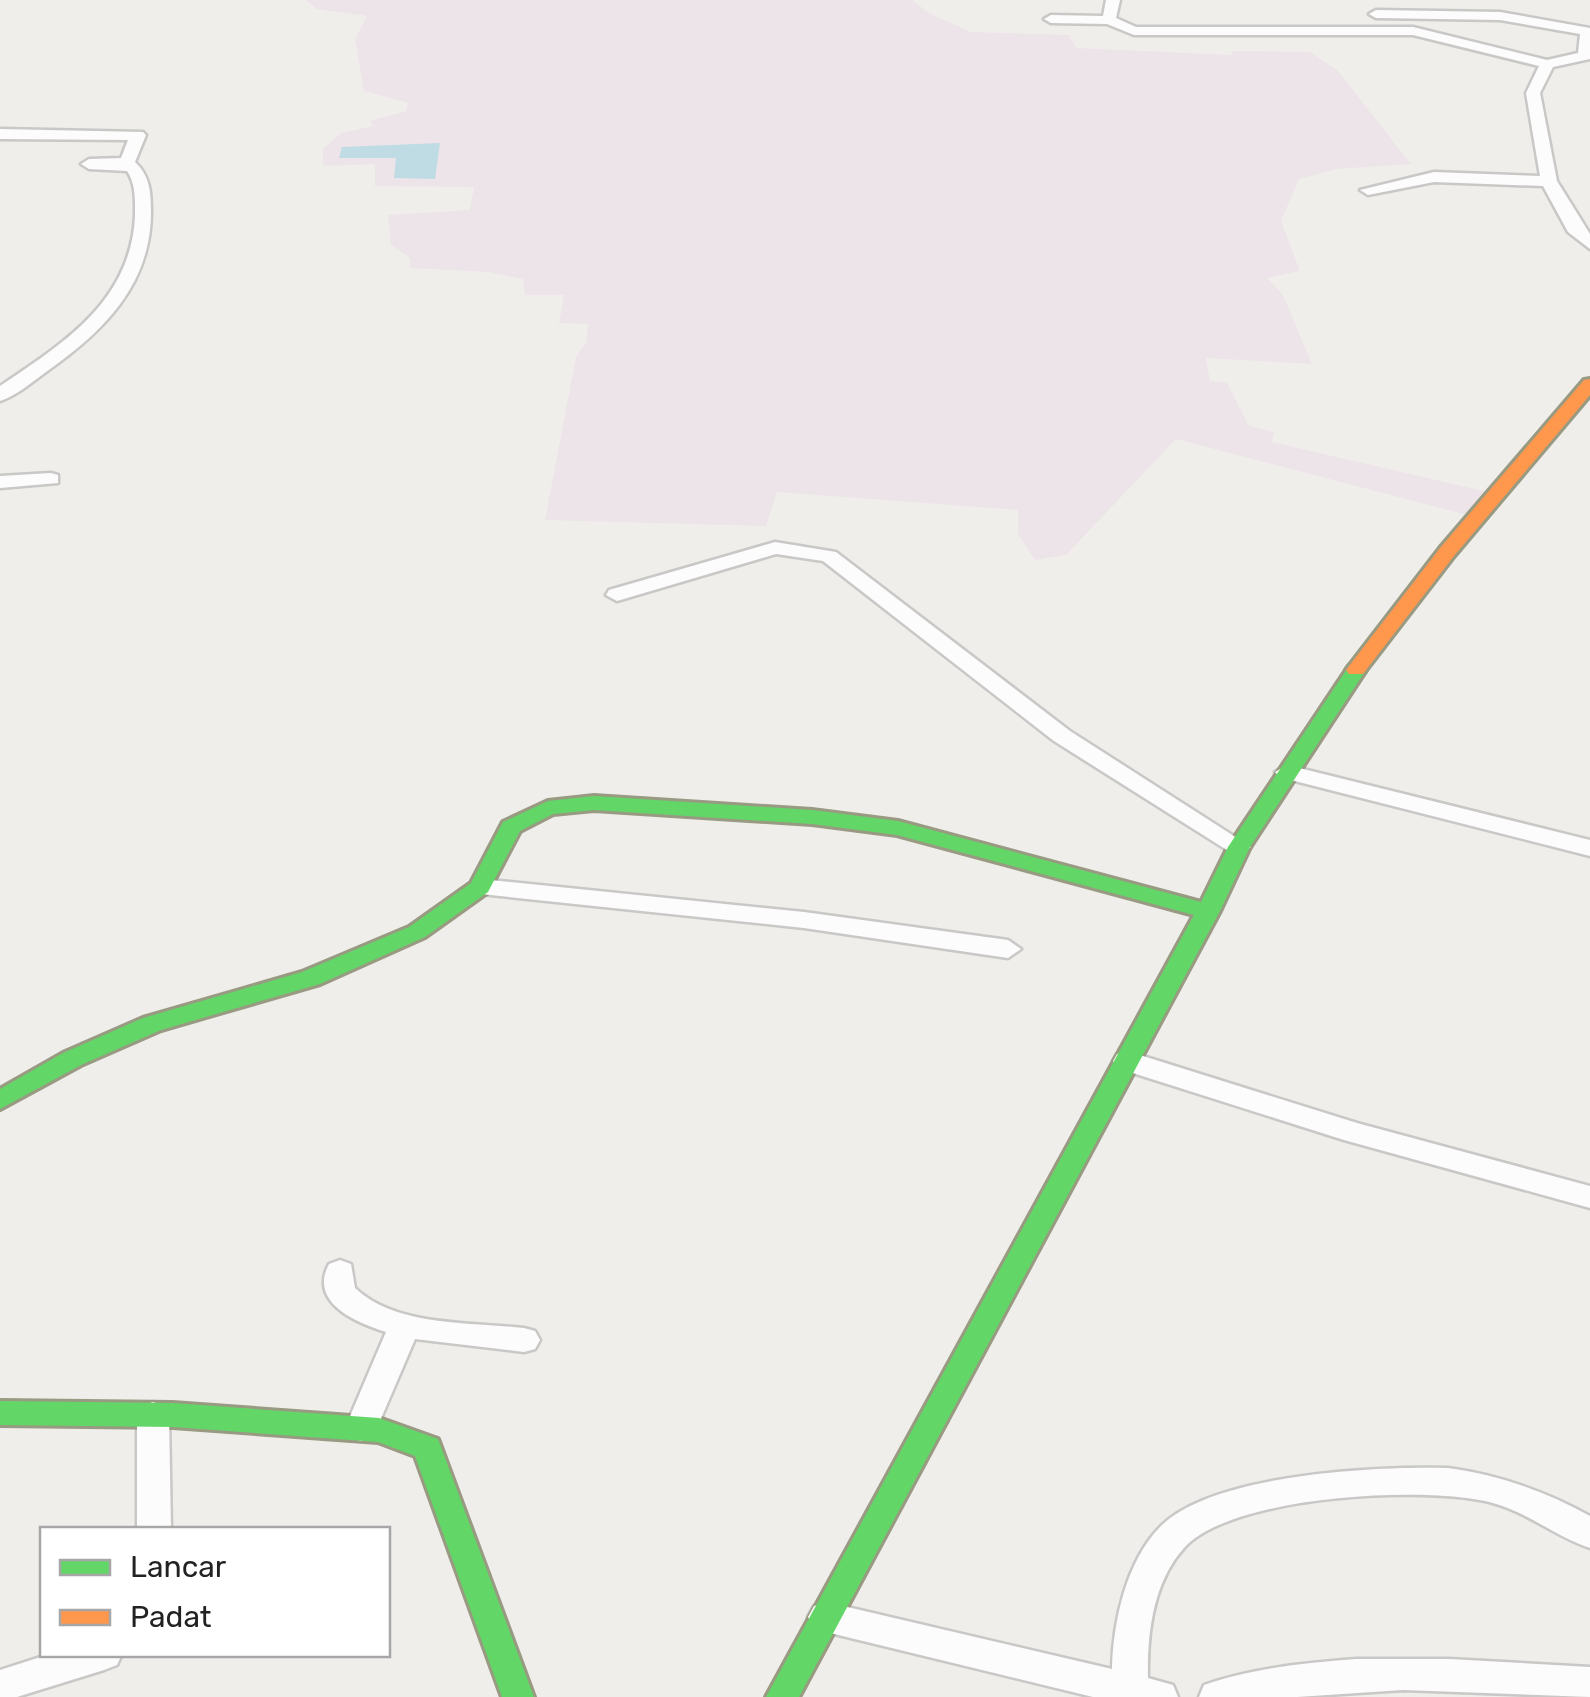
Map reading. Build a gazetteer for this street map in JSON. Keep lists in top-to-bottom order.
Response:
{
  "legend": ["Lancar", "Padat"]
}
